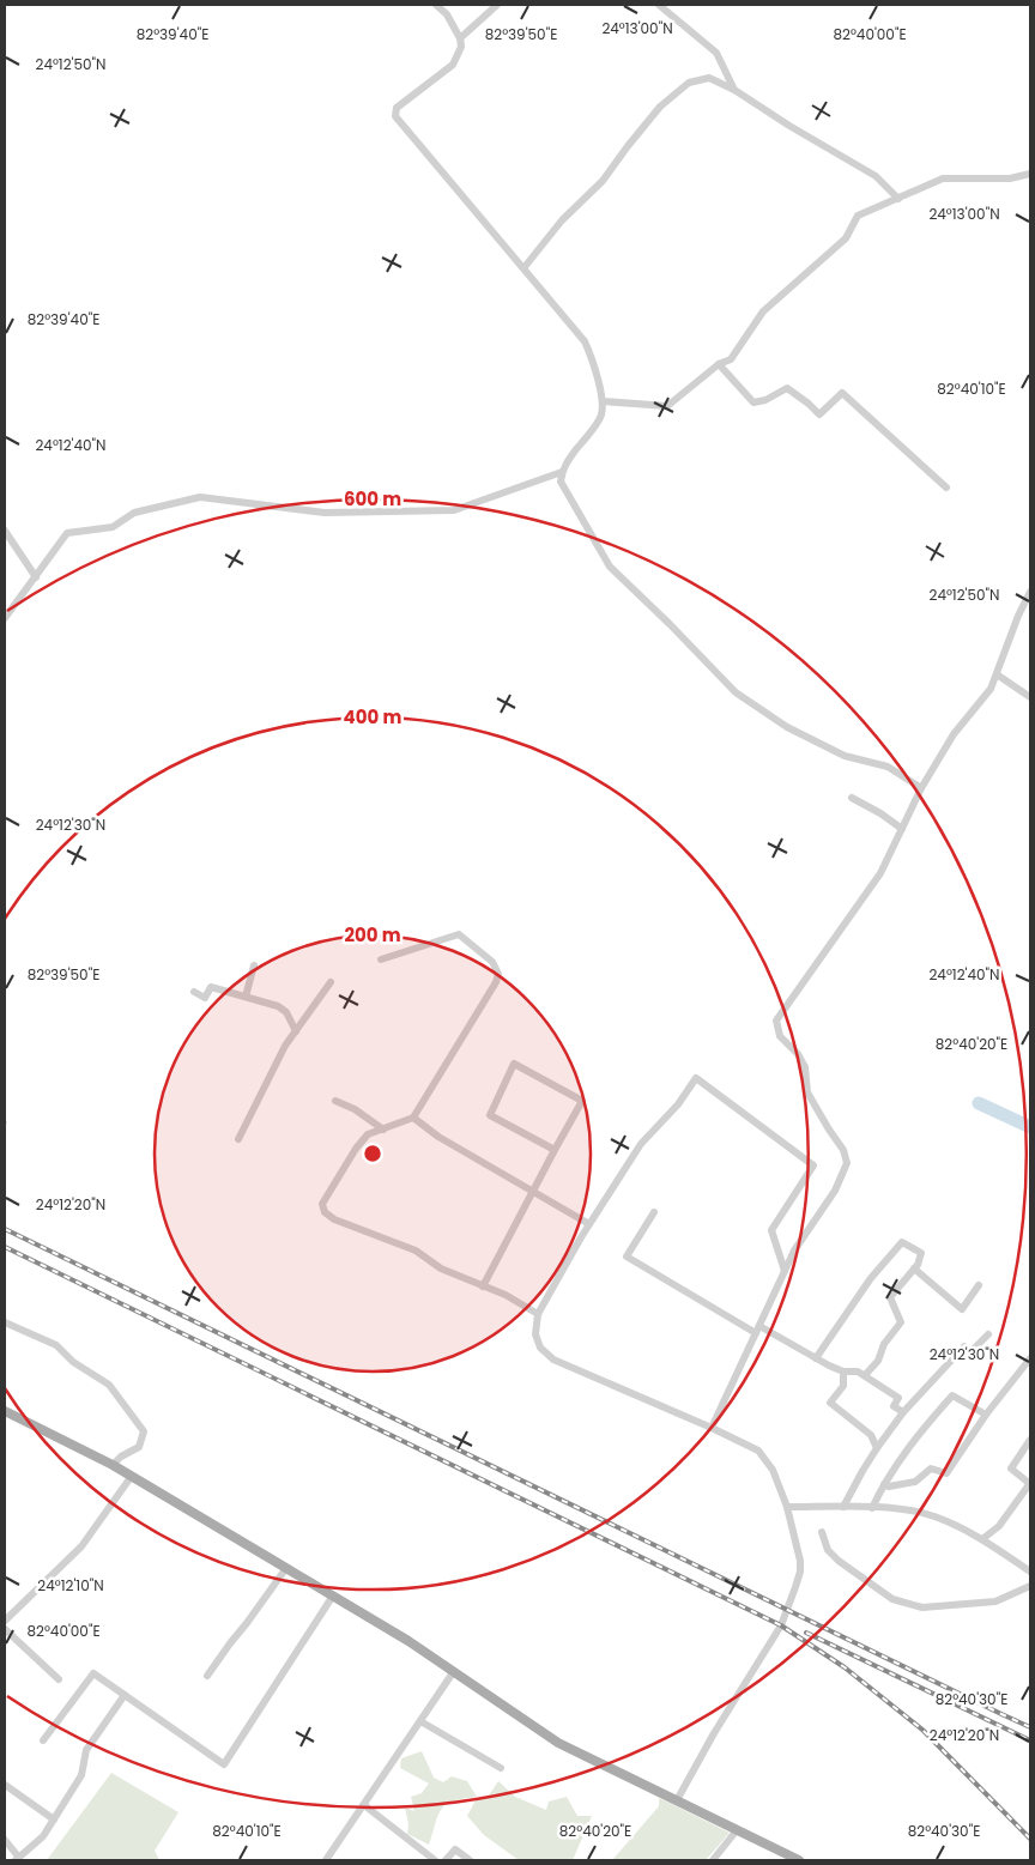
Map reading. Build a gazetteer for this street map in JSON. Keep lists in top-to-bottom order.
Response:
{
  "coordinates": [
    "24°13'00\"N",
    "82°39'40\"E",
    "82°39'50\"E",
    "82°40'00\"E",
    "24°12'50\"N",
    "82°40'10\"E",
    "24°12'40\"N",
    "24°12'30\"N",
    "82°40'20\"E",
    "24°12'20\"N",
    "24°12'10\"N",
    "82°40'30\"E"
  ],
  "rings": ["600 m", "400 m", "200 m"]
}
